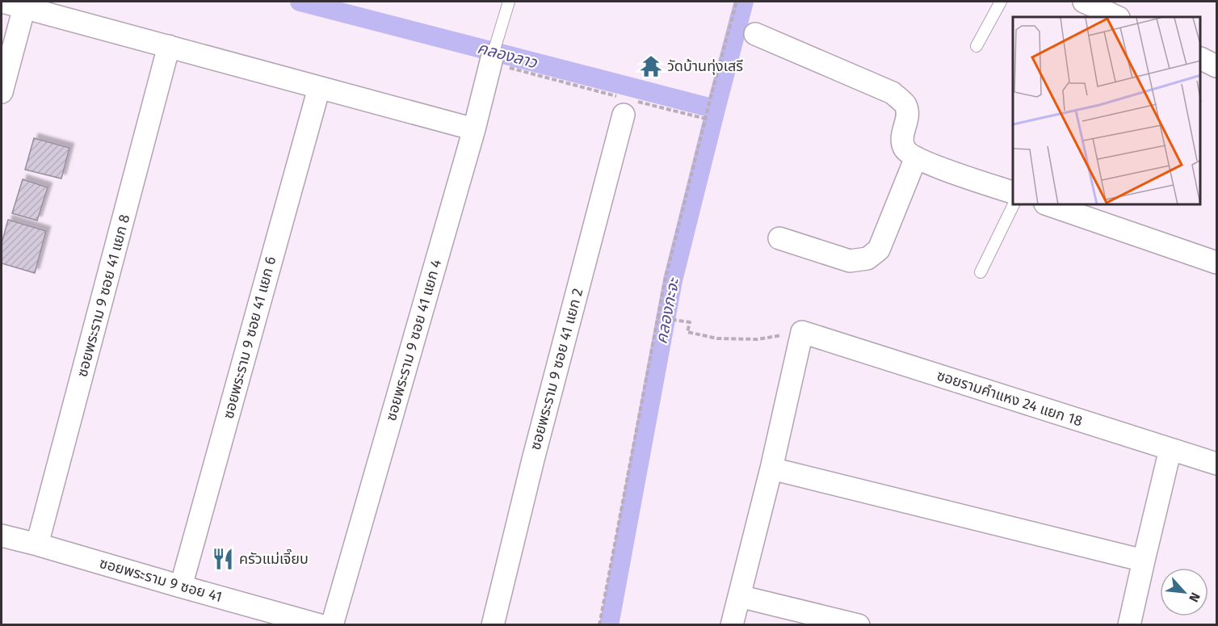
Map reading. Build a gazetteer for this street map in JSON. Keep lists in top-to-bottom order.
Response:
{
  "streets": {
    "street": [
      "ซอยพระราม 9 ซอย 41 แยก 8",
      "ซอยพระราม 9 ซอย 41 แยก 6",
      "ซอยพระราม 9 ซอย 41 แยก 4",
      "ซอยพระราม 9 ซอย 41 แยก 2",
      "ซอยรามคำแหง 24 แยก 18",
      "ซอยพระราม 9 ซอย 41"
    ]
  },
  "crossings": [
    ["ซอยพระราม 9 ซอย 41 แยก 8", "ซอยพระราม 9 ซอย 41"],
    ["ซอยพระราม 9 ซอย 41 แยก 6", "ซอยพระราม 9 ซอย 41"]
  ],
  "water": ["คลองลาว", "คลองกะจะ"],
  "places": {
    "temple": ["วัดบ้านทุ่งเสรี"],
    "restaurant": ["ครัวแม่เจี๊ยบ"]
  },
  "north": "bottom right"
}
